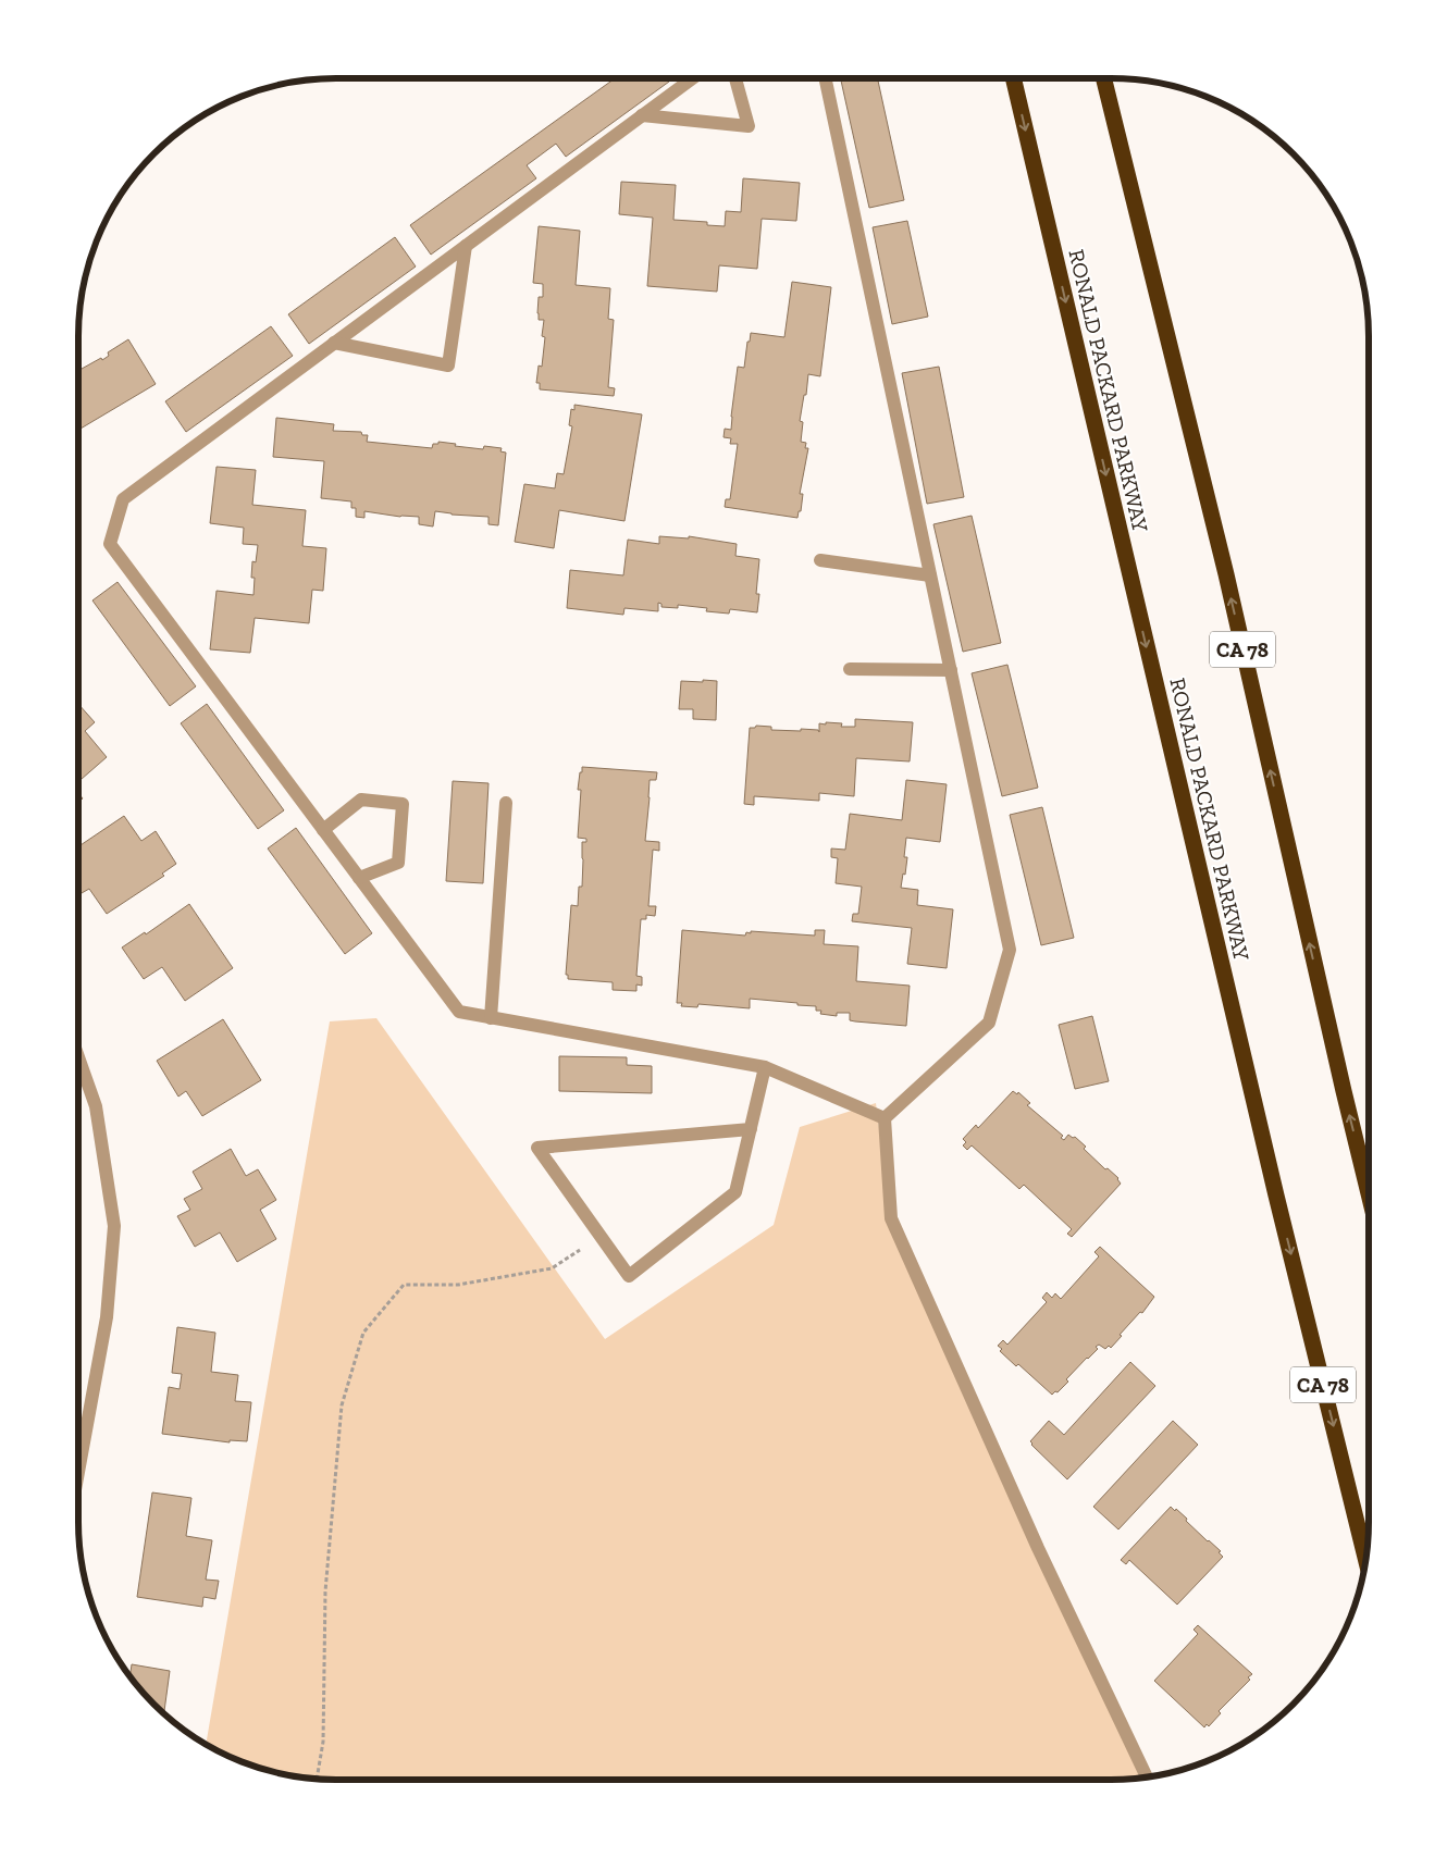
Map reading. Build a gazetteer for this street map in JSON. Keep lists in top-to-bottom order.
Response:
{
  "streets": {
    "highway": ["RONALD PACKARD PARKWAY", "CA 78"]
  }
}
